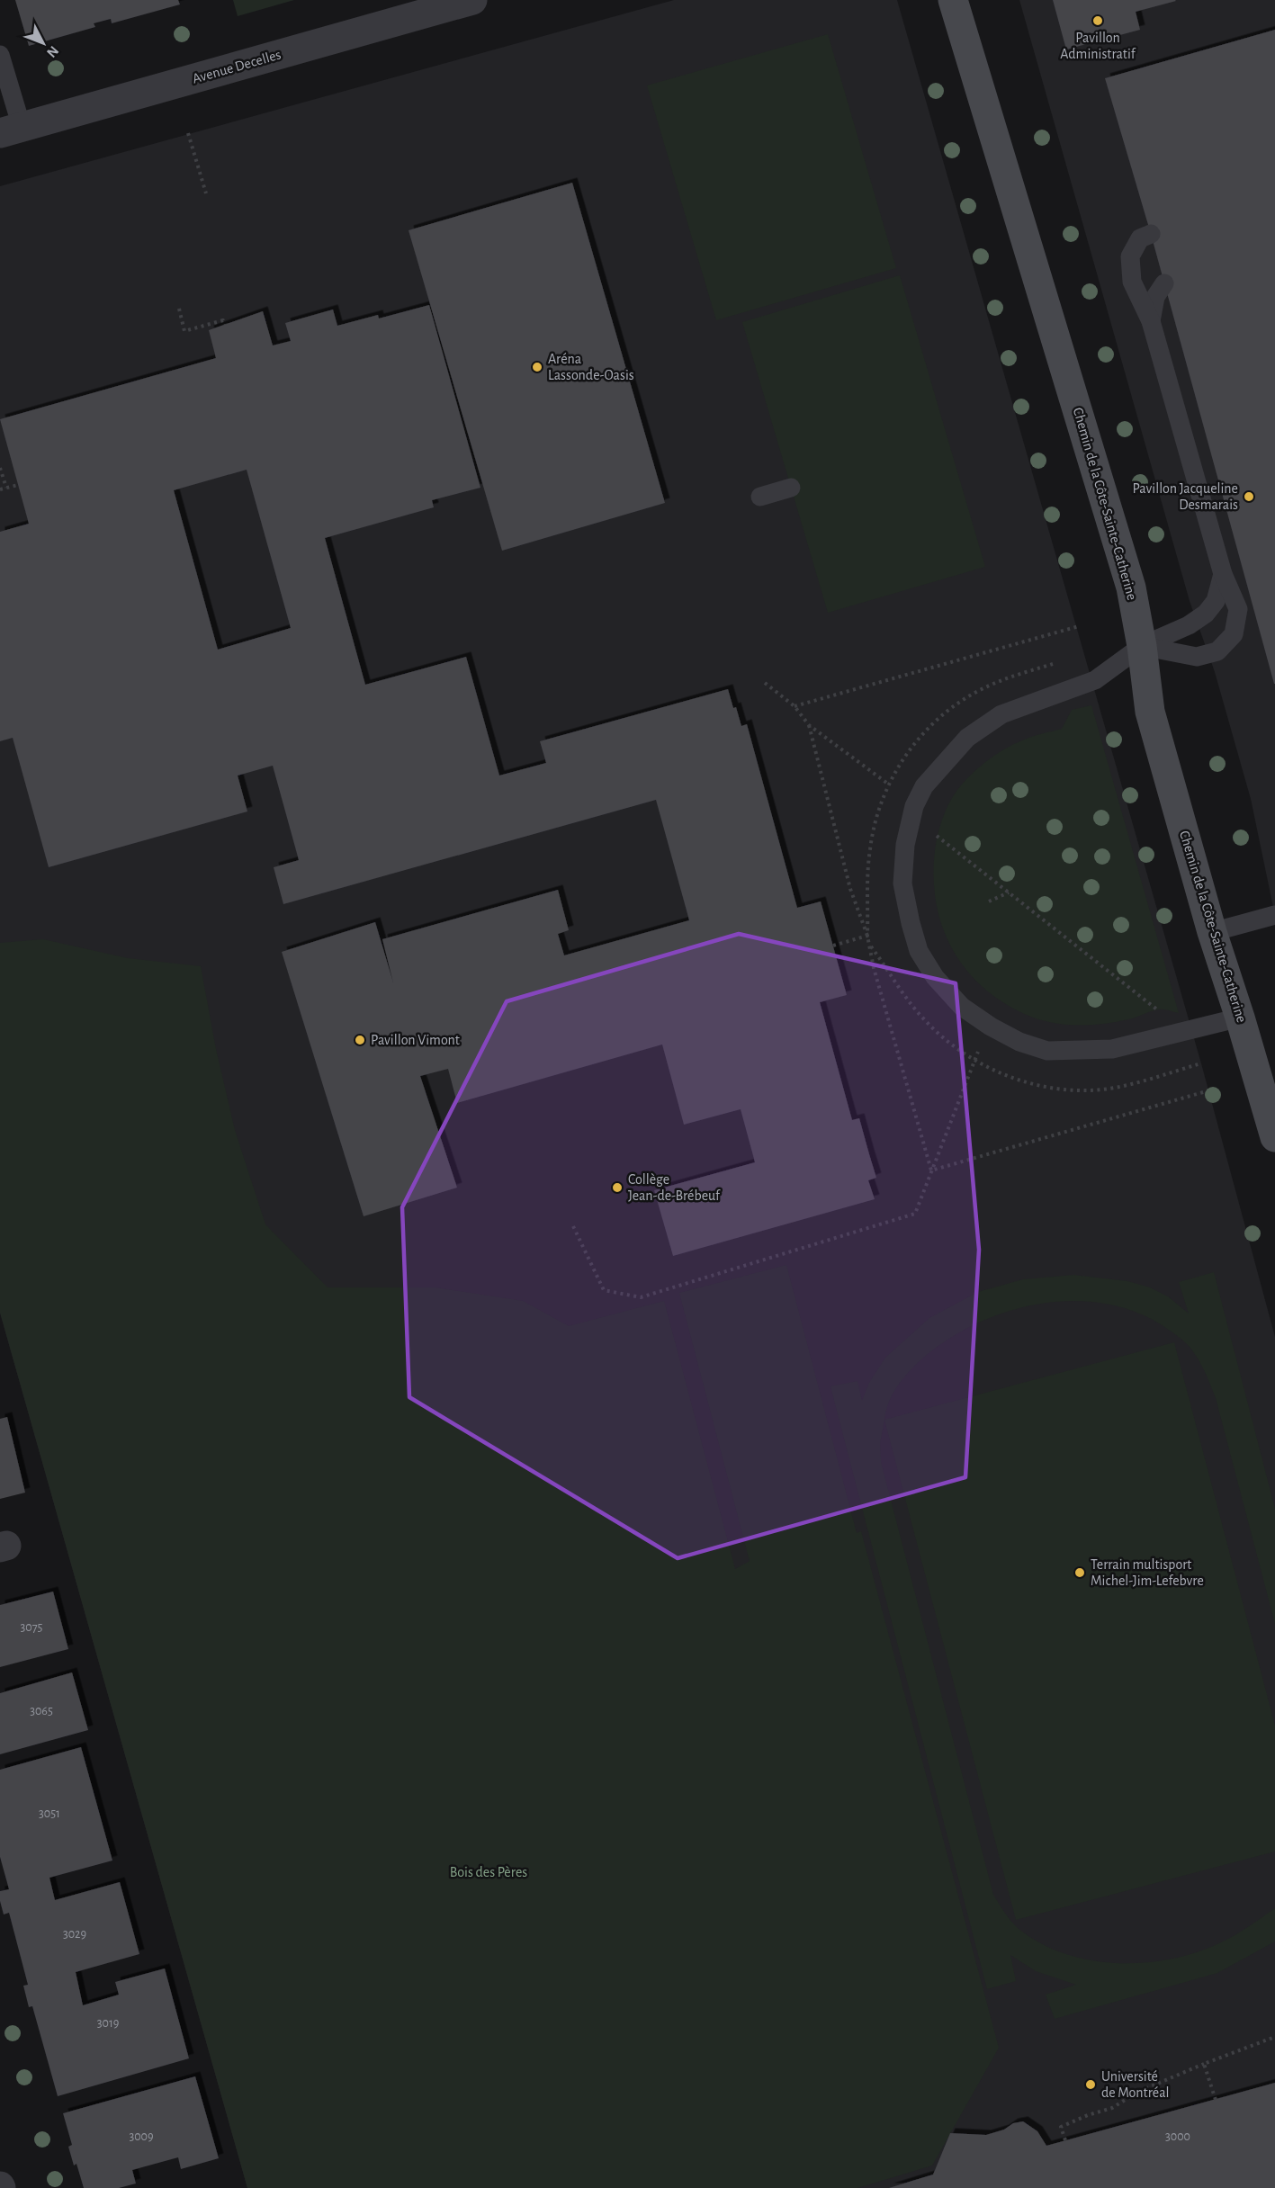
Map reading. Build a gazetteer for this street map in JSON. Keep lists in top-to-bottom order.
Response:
{
  "streets": {
    "main road": ["Chemin de la Côte-Sainte-Catherine"],
    "street": ["Avenue Decelles"]
  },
  "parks": ["Bois des Pères"],
  "places": [
    "Pavillon Administratif",
    "Aréna Lassonde-Oasis",
    "Pavillon Jacqueline Desmarais",
    "Pavillon Vimont",
    "Collège Jean-de-Brébeuf",
    "Terrain multisport Michel-Jim-Lefebvre",
    "Université de Montréal"
  ],
  "house_numbers": [
    "3075",
    "3065",
    "3051",
    "3029",
    "3019",
    "3009",
    "3000"
  ],
  "north": "bottom right"
}
